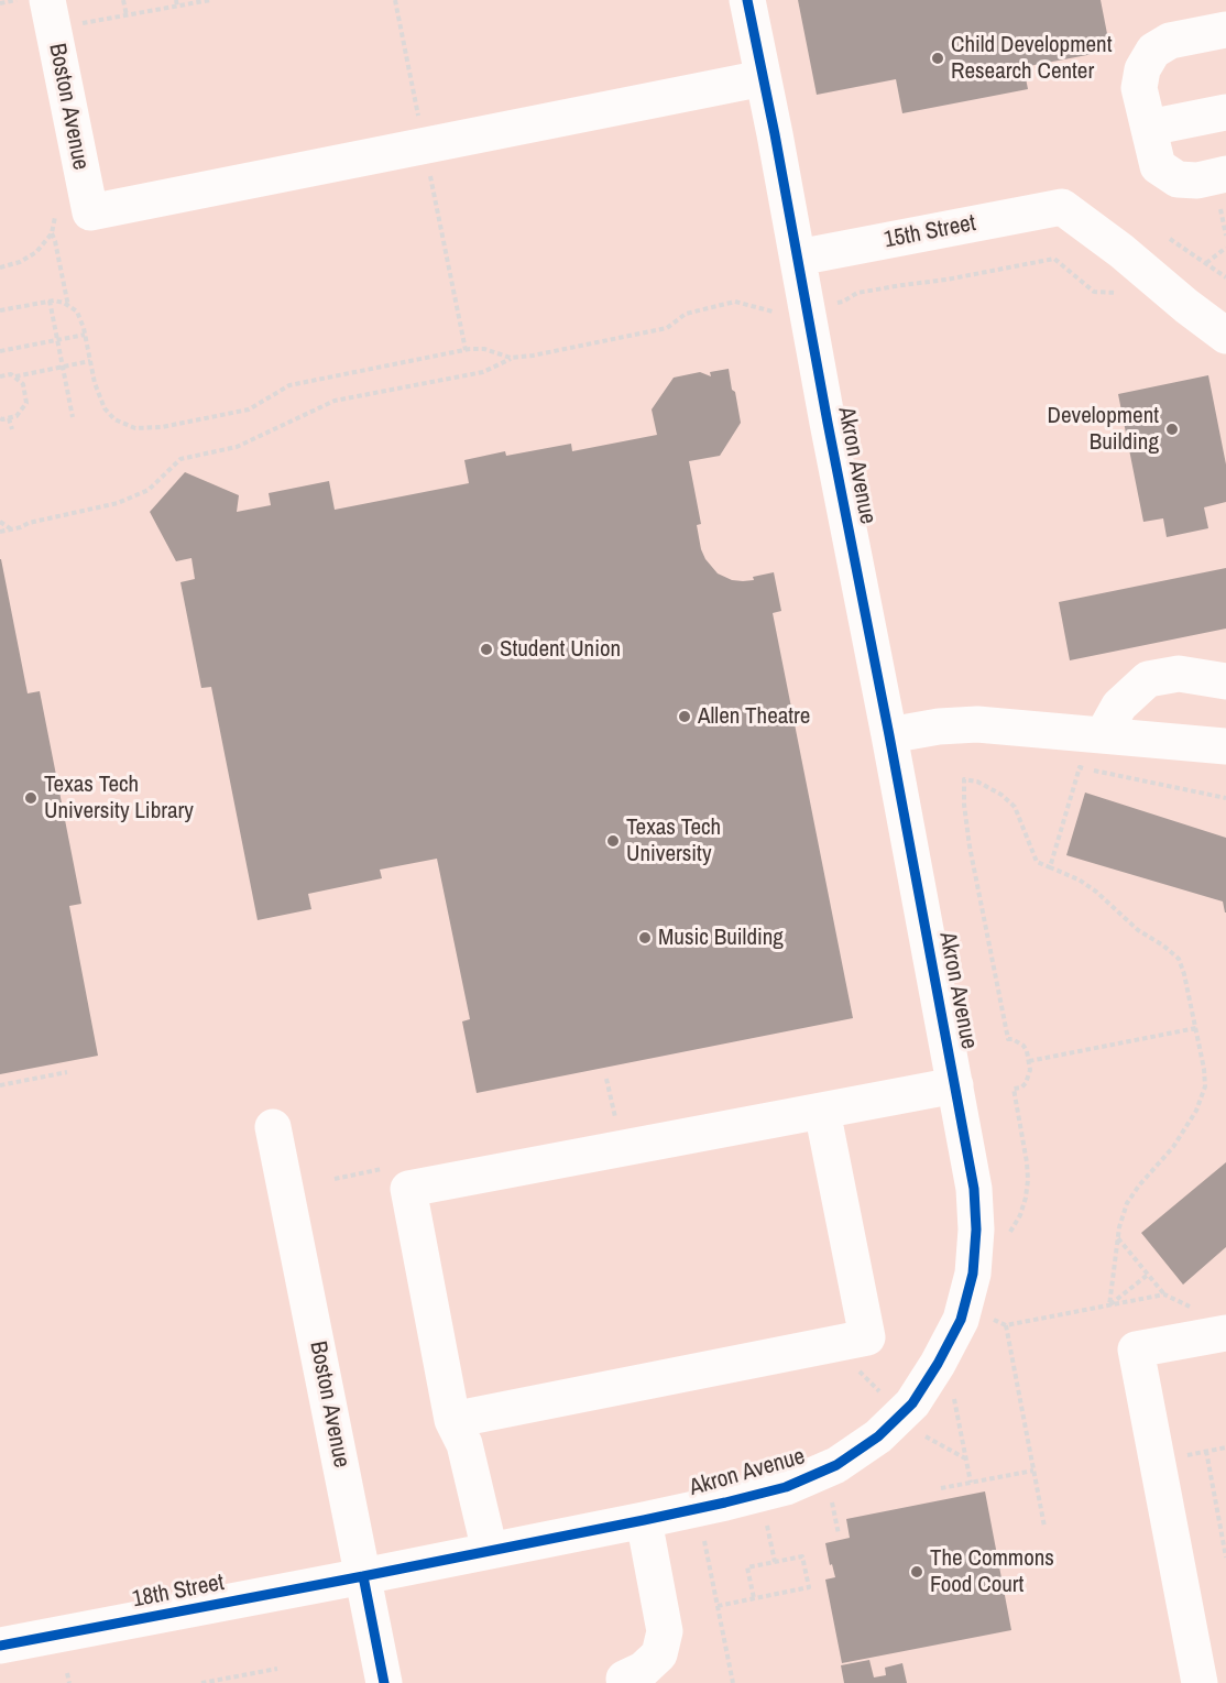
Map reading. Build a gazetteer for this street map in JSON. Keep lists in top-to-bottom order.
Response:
{
  "streets": {
    "street": [
      "Boston Avenue",
      "15th Street",
      "Akron Avenue",
      "18th Street"
    ]
  },
  "crossings": [
    ["Boston Avenue", "Akron Avenue"],
    ["Boston Avenue", "18th Street"],
    ["15th Street", "Akron Avenue"],
    ["Akron Avenue", "18th Street"]
  ],
  "places": [
    "Child Development Research Center",
    "Development Building",
    "Student Union",
    "Allen Theatre",
    "Texas Tech University Library",
    "Texas Tech University",
    "Music Building",
    "The Commons Food Court"
  ]
}
